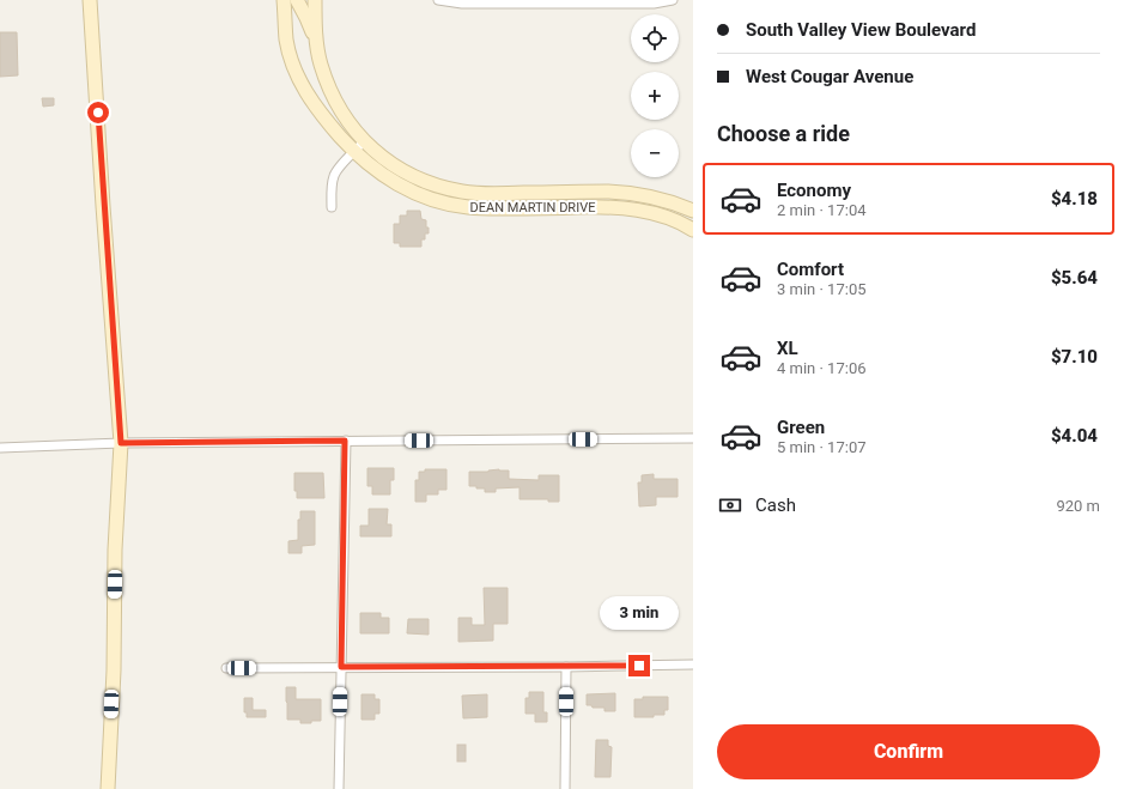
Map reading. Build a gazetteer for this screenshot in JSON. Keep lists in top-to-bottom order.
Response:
{
  "streets": {
    "street": ["DEAN MARTIN DRIVE"]
  },
  "page": {
    "banner": ["South Valley View Boulevard", "West Cougar Avenue"],
    "map_buttons": ["+", "−"],
    "heading": "Choose a ride",
    "list": [
      {
        "name": "Economy",
        "note": "2 min · 17:04",
        "value": "$4.18"
      },
      {
        "name": "Comfort",
        "note": "3 min · 17:05",
        "value": "$5.64"
      },
      {
        "name": "XL",
        "note": "4 min · 17:06",
        "value": "$7.10"
      },
      {
        "name": "Green",
        "note": "5 min · 17:07",
        "value": "$4.04"
      }
    ],
    "pay": ["Cash", "920 m"],
    "bubble": "3 min",
    "buttons": "Confirm"
  }
}
